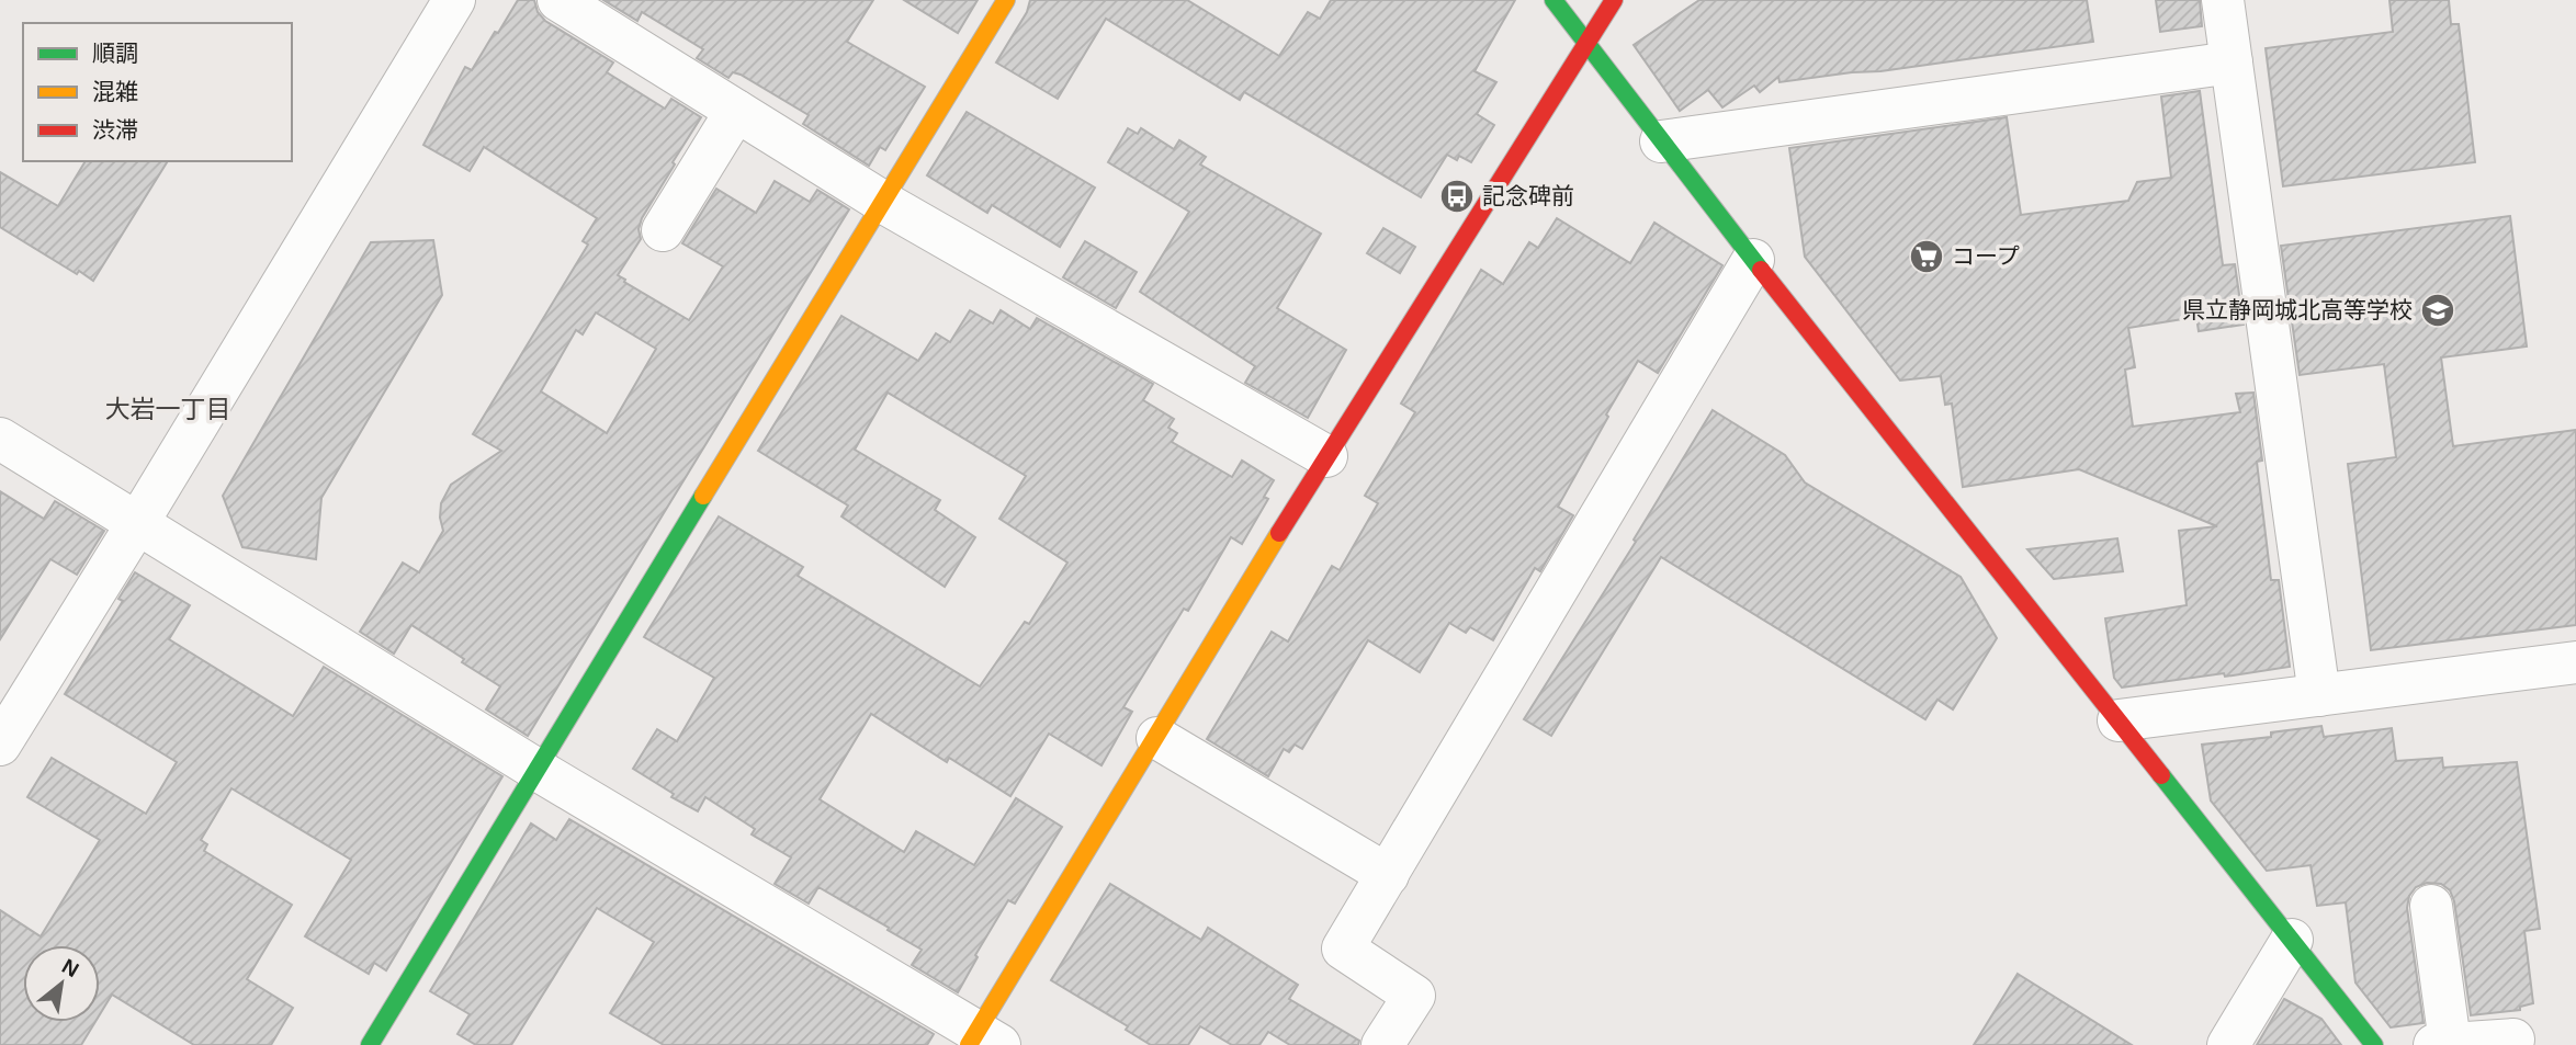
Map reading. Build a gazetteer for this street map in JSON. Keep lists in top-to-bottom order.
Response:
{
  "districts": ["大岩一丁目"],
  "places": {
    "bus stop": ["記念碑前"],
    "supermarket": ["コープ"],
    "school or university": ["県立静岡城北高等学校"]
  },
  "legend": ["順調", "混雑", "渋滞"],
  "north": "top right"
}
